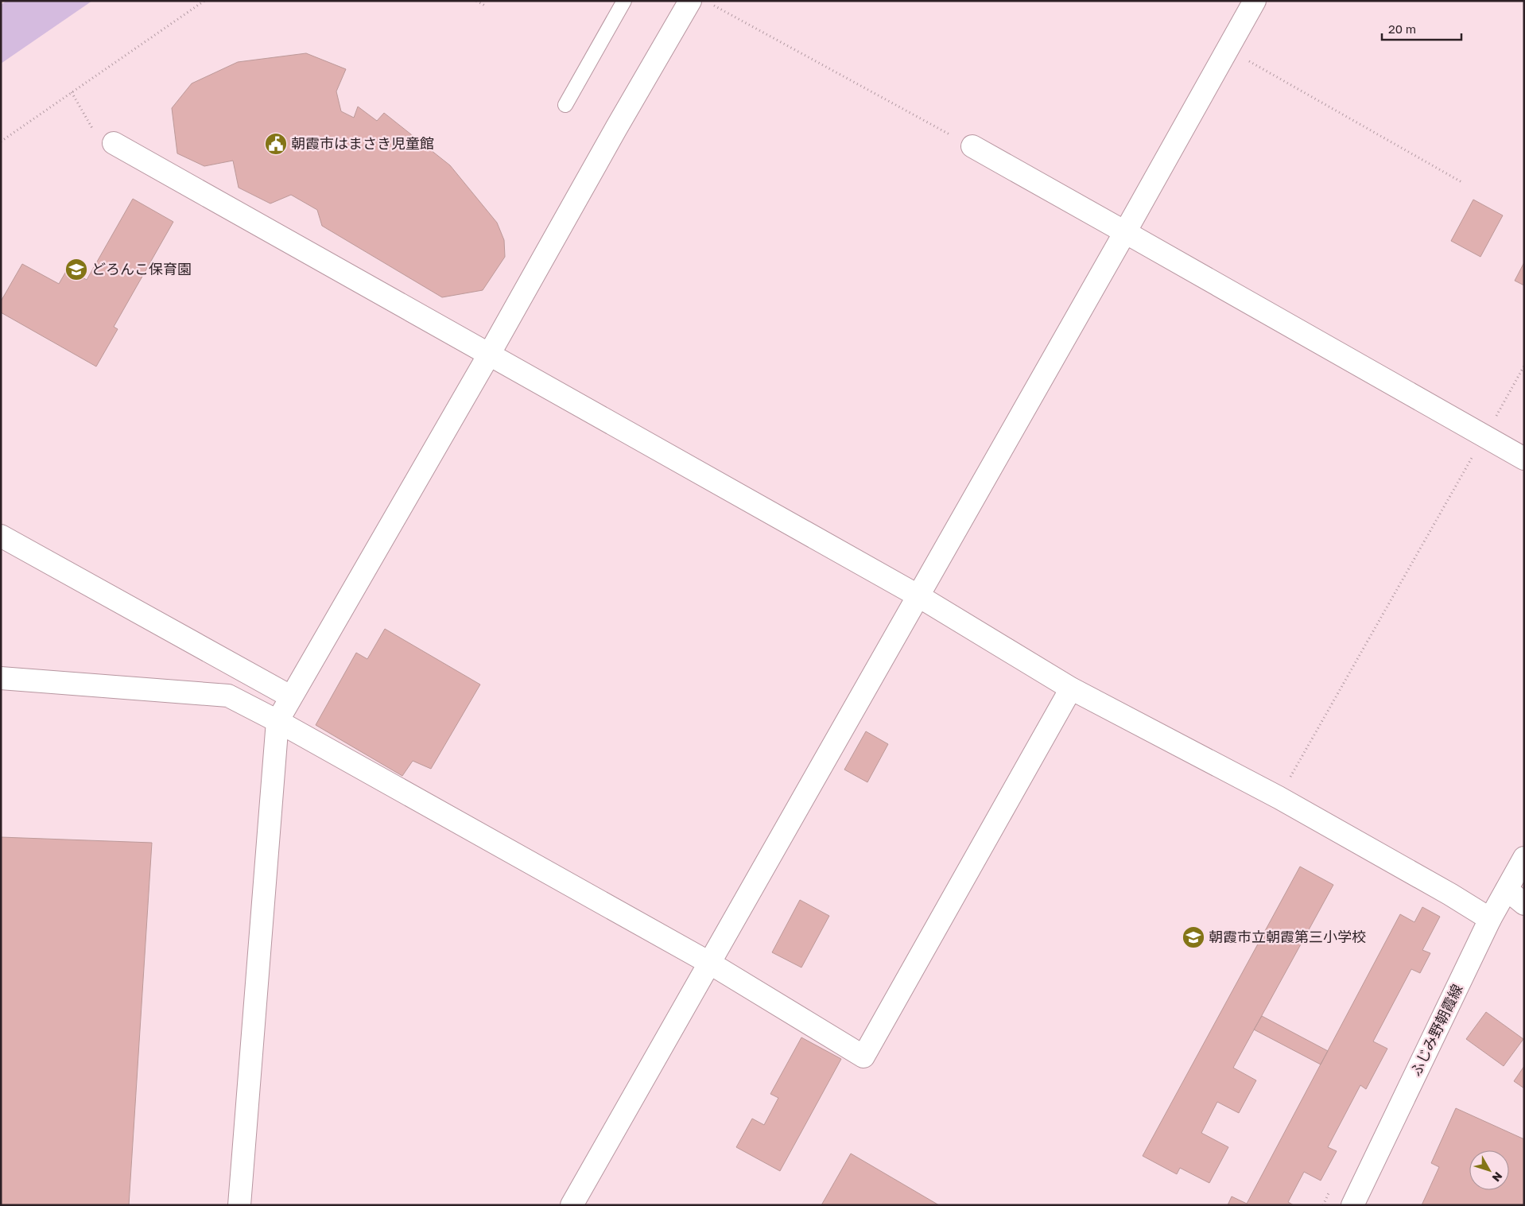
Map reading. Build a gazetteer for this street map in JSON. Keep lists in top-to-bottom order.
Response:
{
  "streets": {
    "street": ["ふじみ野朝霞線"]
  },
  "places": {
    "public building": ["朝霞市はまさき児童館"],
    "school or university": ["どろんこ保育園", "朝霞市立朝霞第三小学校"]
  },
  "scale_bar": "20 m",
  "north": "bottom right"
}
